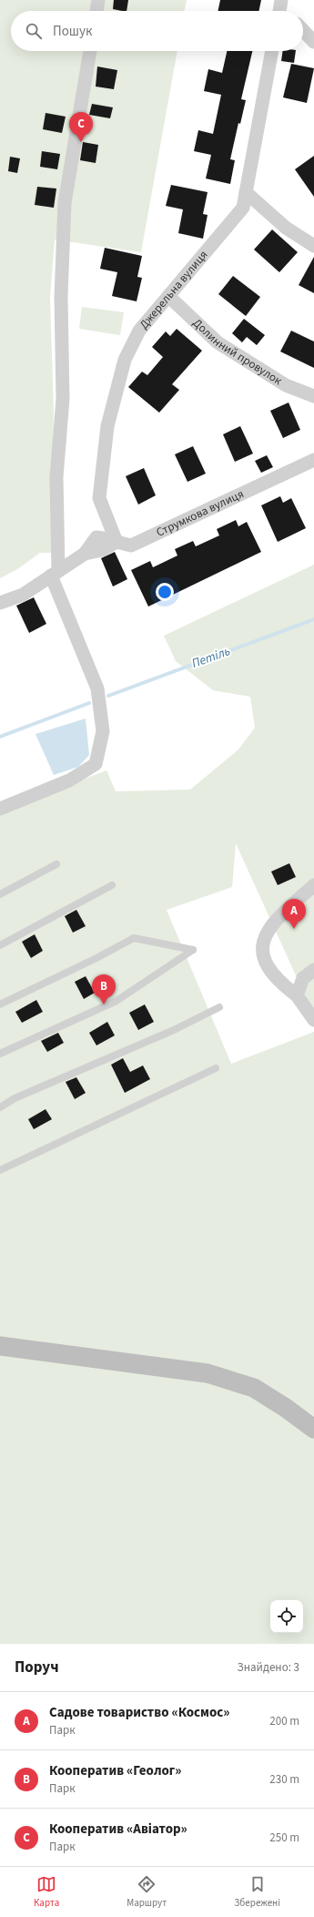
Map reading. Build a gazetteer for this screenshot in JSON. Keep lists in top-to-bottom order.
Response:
{
  "streets": {
    "street": ["Джерельна вулиця", "Долинний провулок", "Струмкова вулиця"]
  },
  "crossings": [
    ["Джерельна вулиця", "Долинний провулок"],
    ["Джерельна вулиця", "Струмкова вулиця"]
  ],
  "water": ["Петіль"],
  "page": {
    "search": "Пошук",
    "pins": ["C", "A", "B"],
    "heading": ["Поруч", "Знайдено: 3"],
    "list": [
      {
        "mark": "A",
        "name": "Садове товариство «Космос»",
        "note": "Парк",
        "value": "200 m"
      },
      {
        "mark": "B",
        "name": "Кооператив «Геолог»",
        "note": "Парк",
        "value": "230 m"
      },
      {
        "mark": "C",
        "name": "Кооператив «Авіатор»",
        "note": "Парк",
        "value": "250 m"
      }
    ],
    "nav": ["Карта", "Маршрут", "Збережені"]
  }
}
